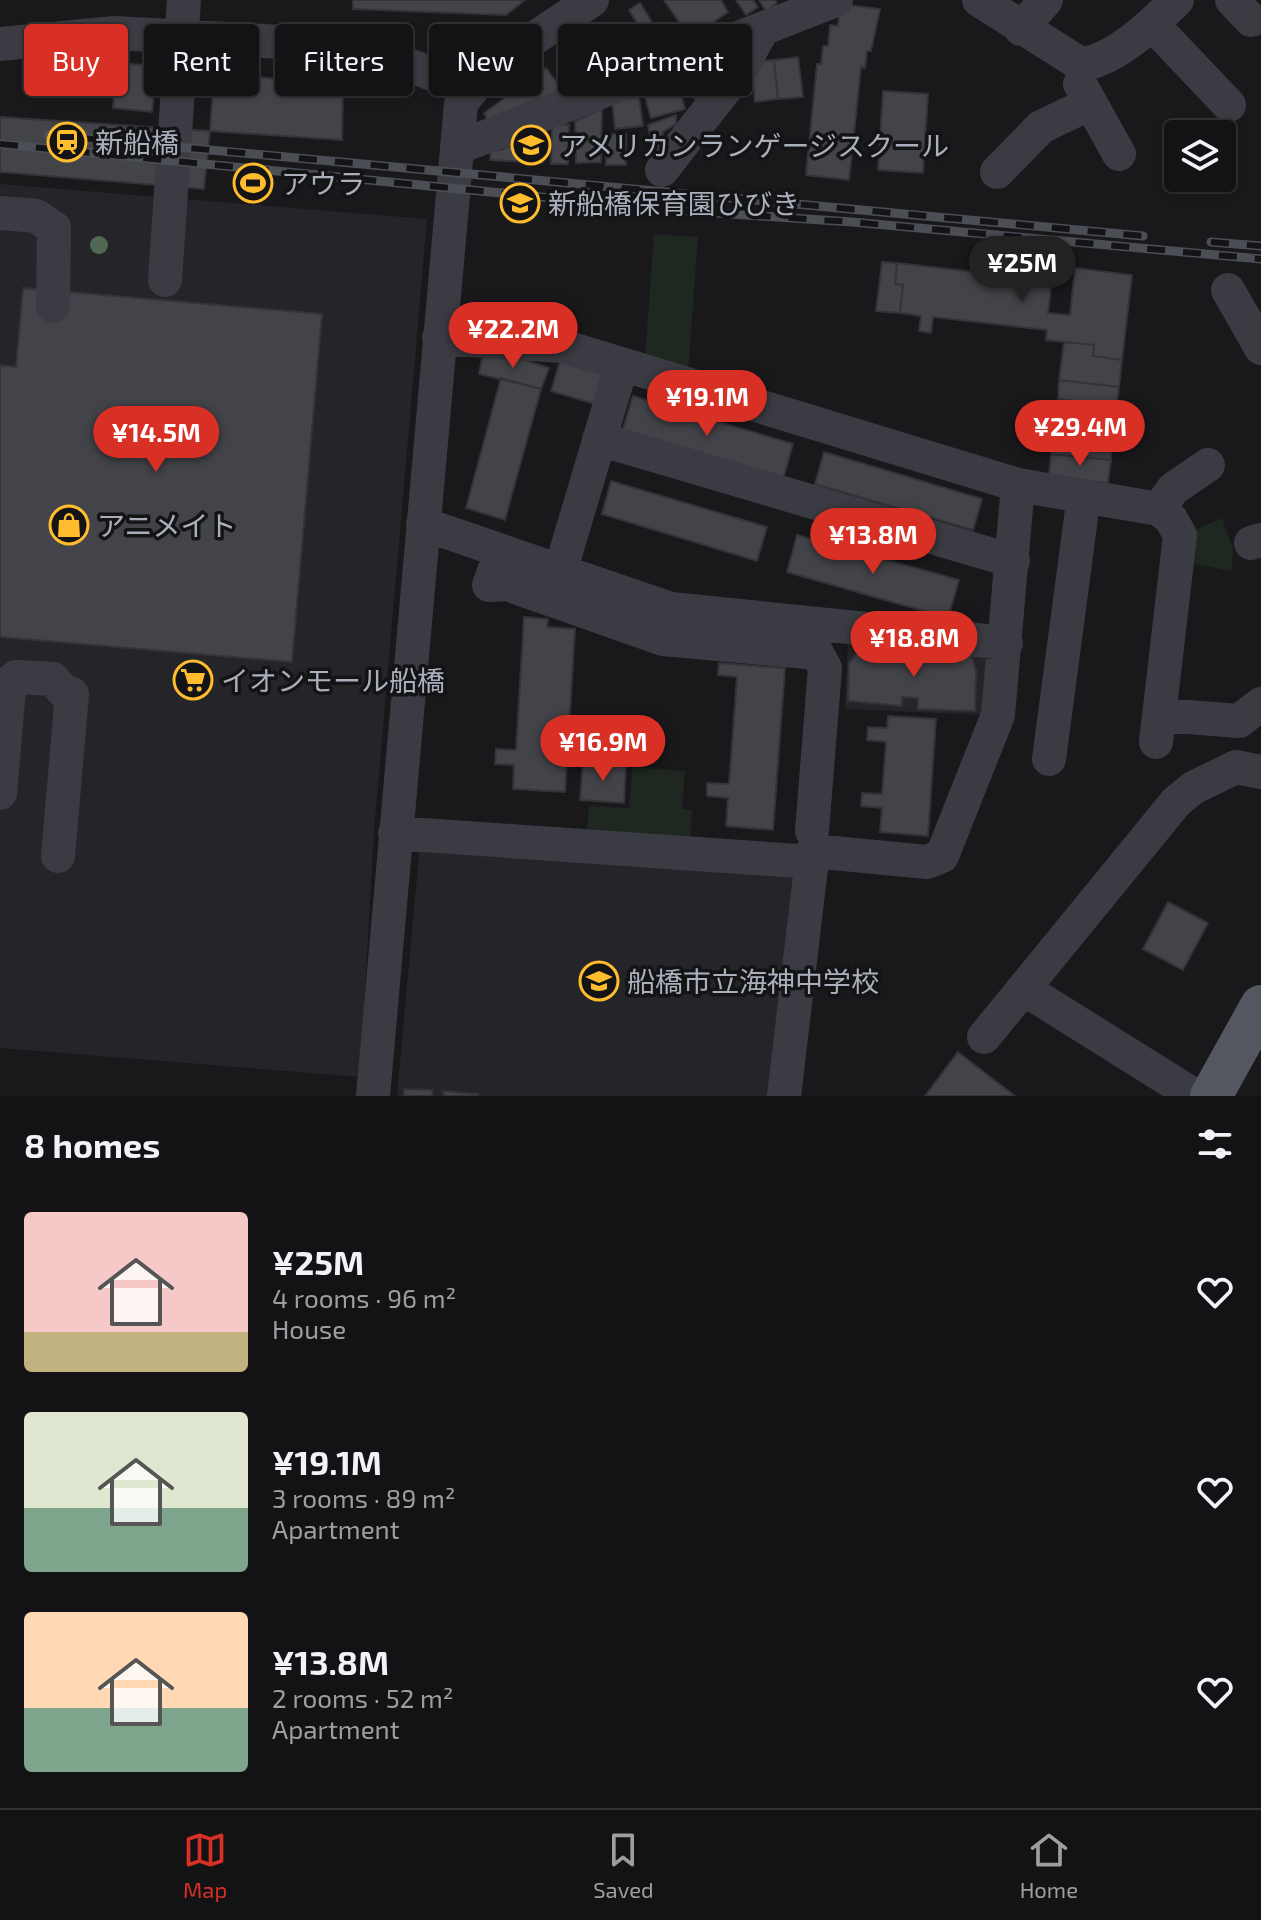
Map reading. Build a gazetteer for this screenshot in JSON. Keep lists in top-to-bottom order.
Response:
{
  "places": {
    "station": ["新船橋"],
    "school or university": ["アメリカンランゲージスクール", "新船橋保育園ひびき", "船橋市立海神中学校"],
    "sports": ["アウラ"],
    "shop": ["アニメイト"],
    "supermarket": ["イオンモール船橋"]
  },
  "page": {
    "chip": [
      "Buy",
      "Rent",
      "Filters",
      "New",
      "Apartment"
    ],
    "price": [
      "¥25M",
      "¥22.2M",
      "¥19.1M",
      "¥29.4M",
      "¥14.5M",
      "¥13.8M",
      "¥18.8M",
      "¥16.9M"
    ],
    "heading": "8 homes",
    "list": [
      {
        "name": "¥25M",
        "note": "4 rooms · 96 m² · House"
      },
      {
        "name": "¥19.1M",
        "note": "3 rooms · 89 m² · Apartment"
      },
      {
        "name": "¥13.8M",
        "note": "2 rooms · 52 m² · Apartment"
      }
    ],
    "tabs": ["Map", "Saved", "Home"]
  }
}
